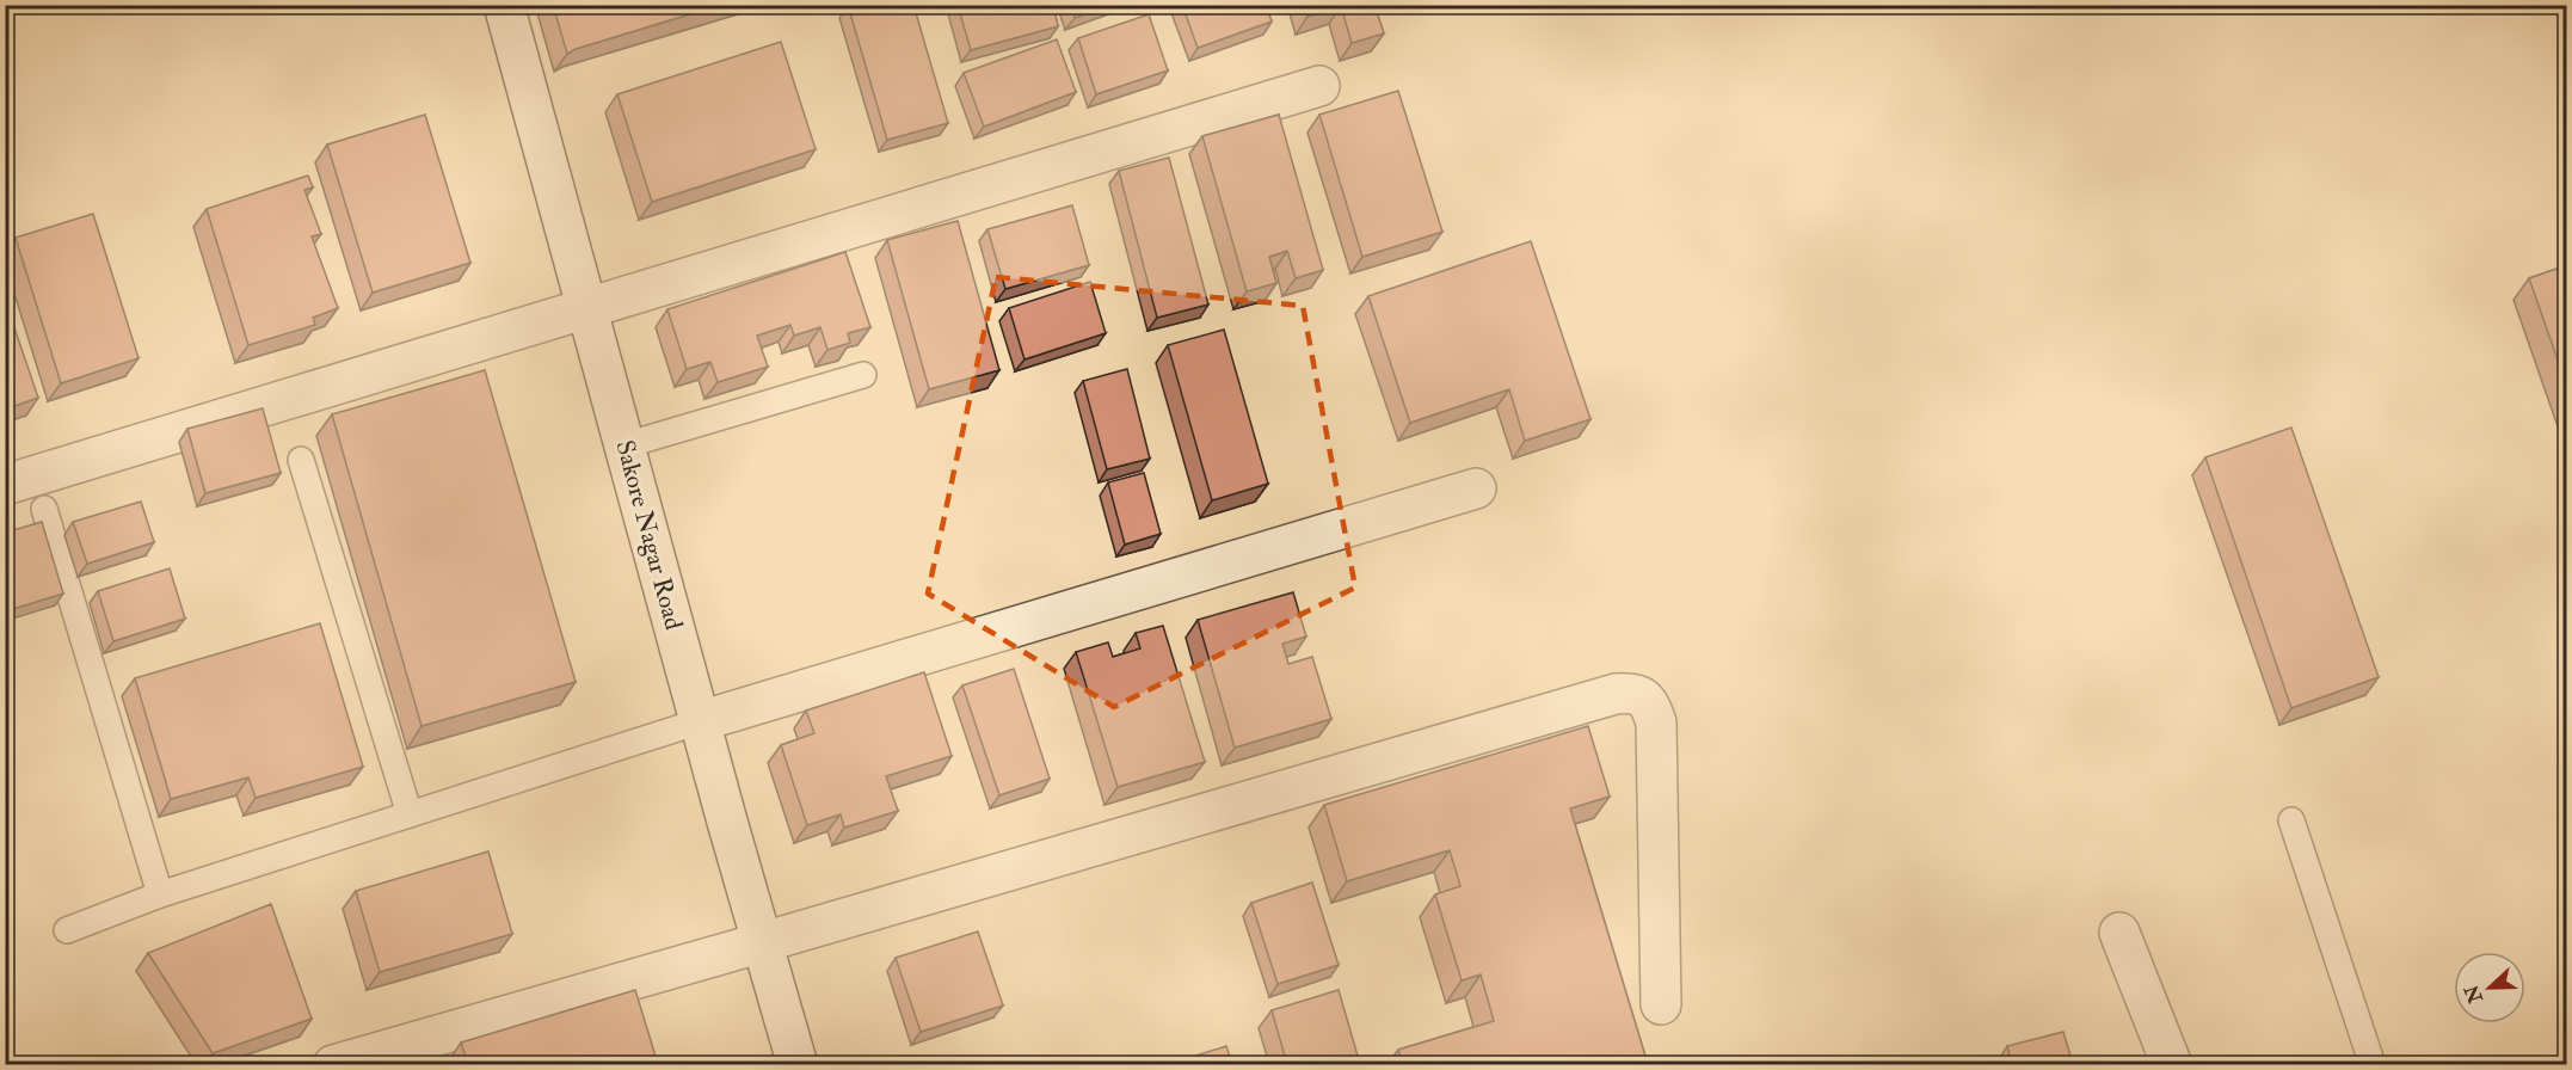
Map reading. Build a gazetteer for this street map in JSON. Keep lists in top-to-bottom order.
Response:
{
  "streets": {
    "street": ["Sakore Nagar Road"]
  },
  "north": "left"
}
